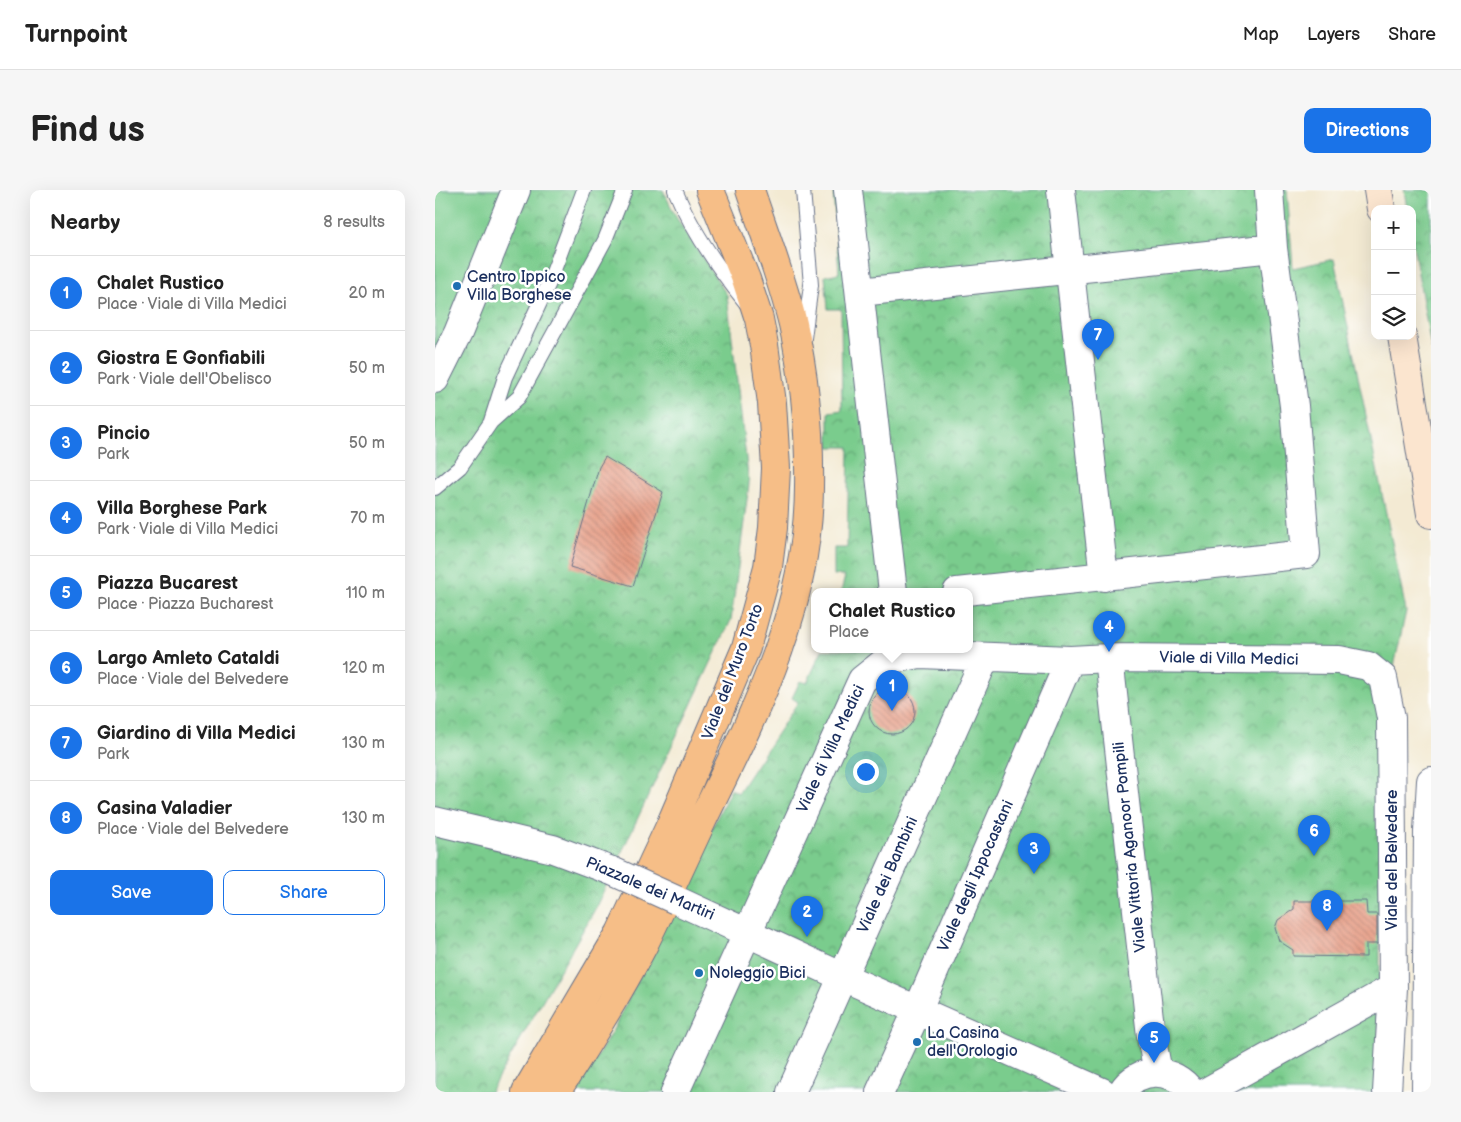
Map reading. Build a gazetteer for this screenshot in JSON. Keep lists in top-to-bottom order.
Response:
{
  "streets": {
    "main road": ["Viale del Muro Torto"],
    "street": [
      "Viale di Villa Medici",
      "Viale Vittoria Aganoor Pompili",
      "Viale del Belvedere",
      "Viale dei Bambini",
      "Viale degli Ippocastani",
      "Piazzale dei Martiri"
    ]
  },
  "crossings": [
    ["Viale di Villa Medici", "Viale Vittoria Aganoor Pompili"],
    ["Viale di Villa Medici", "Viale del Belvedere"],
    ["Viale di Villa Medici", "Viale dei Bambini"],
    ["Viale di Villa Medici", "Viale degli Ippocastani"],
    ["Viale di Villa Medici", "Piazzale dei Martiri"],
    ["Viale dei Bambini", "Piazzale dei Martiri"],
    ["Viale degli Ippocastani", "Piazzale dei Martiri"]
  ],
  "places": ["Centro Ippico Villa Borghese", "Noleggio Bici", "La Casina dell'Orologio"],
  "page": {
    "header": "Turnpoint",
    "nav": ["Map", "Layers", "Share"],
    "buttons": [
      "Directions",
      ["Save", "Share"]
    ],
    "title": "Find us",
    "heading": ["Nearby", "8 results"],
    "map_buttons": ["+", "−"],
    "list": [
      {
        "mark": "1",
        "name": "Chalet Rustico",
        "note": "Place · Viale di Villa Medici",
        "value": "20 m"
      },
      {
        "mark": "2",
        "name": "Giostra E Gonfiabili",
        "note": "Park · Viale dell'Obelisco",
        "value": "50 m"
      },
      {
        "mark": "3",
        "name": "Pincio",
        "note": "Park",
        "value": "50 m"
      },
      {
        "mark": "4",
        "name": "Villa Borghese Park",
        "note": "Park · Viale di Villa Medici",
        "value": "70 m"
      },
      {
        "mark": "5",
        "name": "Piazza Bucarest",
        "note": "Place · Piazza Bucharest",
        "value": "110 m"
      },
      {
        "mark": "6",
        "name": "Largo Amleto Cataldi",
        "note": "Place · Viale del Belvedere",
        "value": "120 m"
      },
      {
        "mark": "7",
        "name": "Giardino di Villa Medici",
        "note": "Park",
        "value": "130 m"
      },
      {
        "mark": "8",
        "name": "Casina Valadier",
        "note": "Place · Viale del Belvedere",
        "value": "130 m"
      }
    ],
    "pins": [
      "7",
      "4",
      "1",
      "6",
      "3",
      "8",
      "2",
      "5"
    ],
    "popup": ["Chalet Rustico", "Place"]
  }
}
